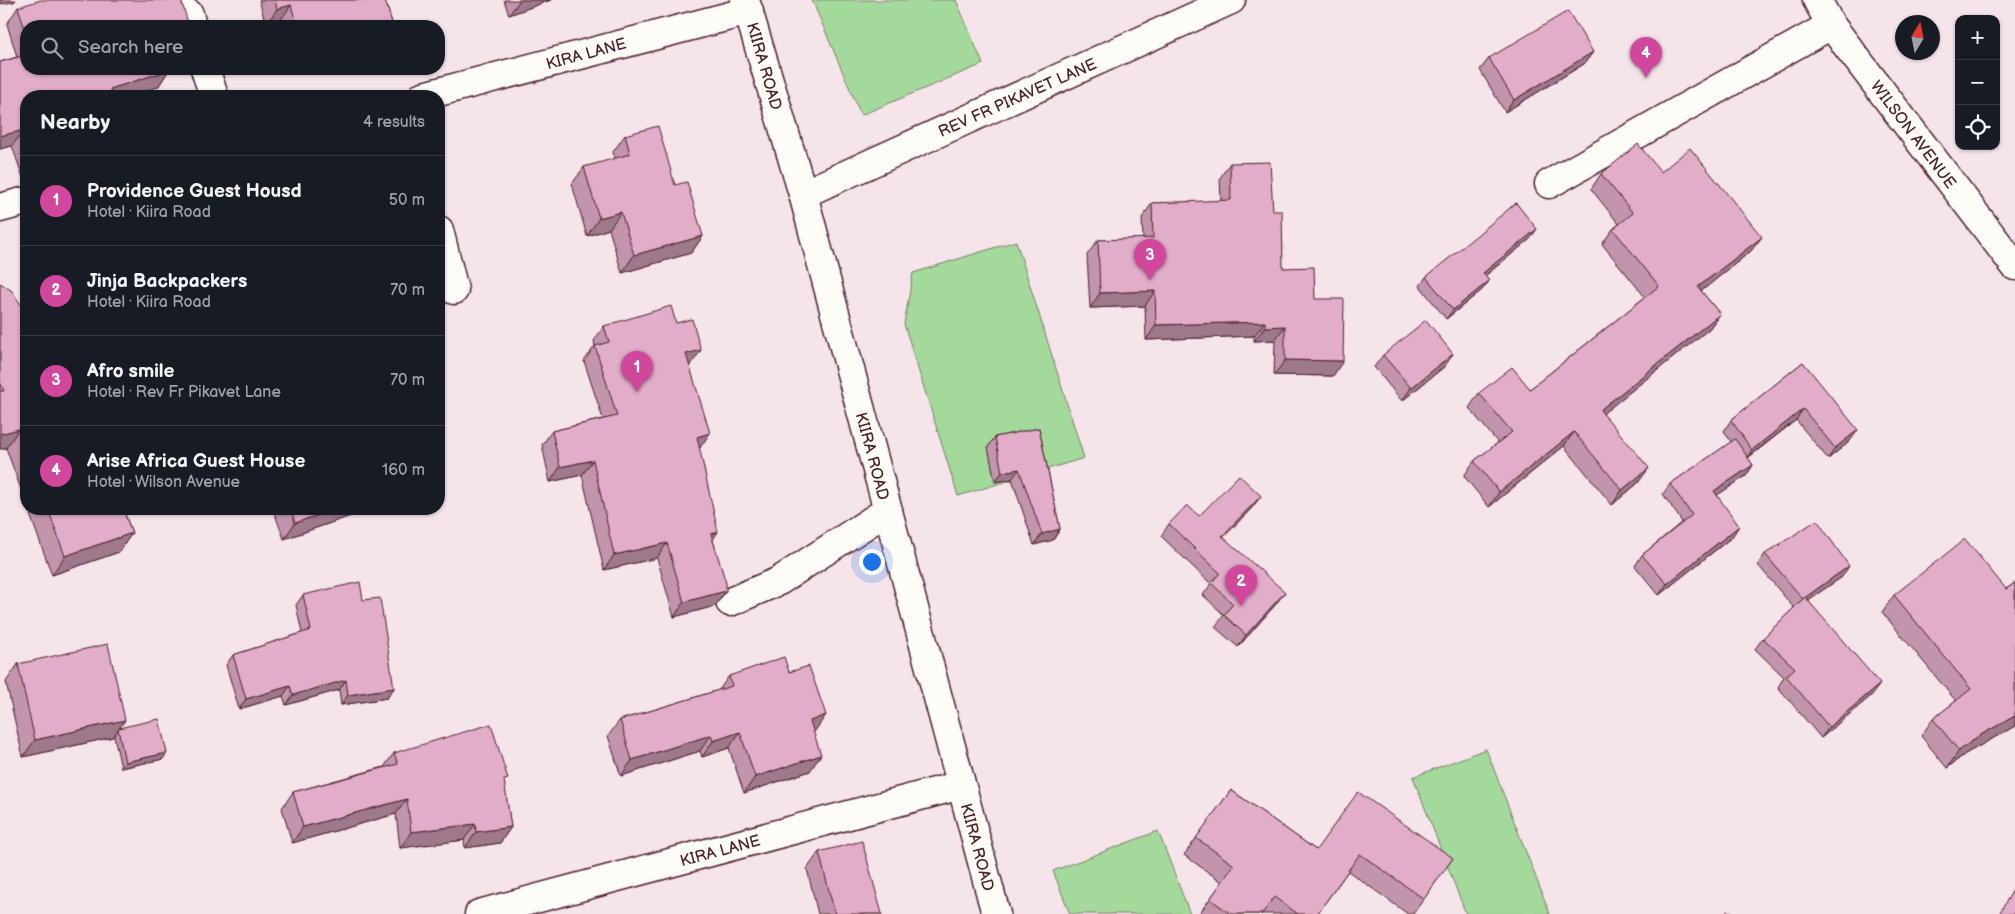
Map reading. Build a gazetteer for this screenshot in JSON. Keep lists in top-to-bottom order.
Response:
{
  "streets": {
    "street": [
      "KIRA LANE",
      "KIIRA ROAD",
      "REV FR PIKAVET LANE",
      "WILSON AVENUE"
    ]
  },
  "crossings": [
    ["KIRA LANE", "KIIRA ROAD"],
    ["KIIRA ROAD", "REV FR PIKAVET LANE"]
  ],
  "north": "top",
  "page": {
    "map_buttons": ["+", "−"],
    "search": "Search here",
    "pins": [
      "4",
      "3",
      "1",
      "2"
    ],
    "heading": ["Nearby", "4 results"],
    "list": [
      {
        "mark": "1",
        "name": "Providence Guest Housd",
        "note": "Hotel · Kiira Road",
        "value": "50 m"
      },
      {
        "mark": "2",
        "name": "Jinja Backpackers",
        "note": "Hotel · Kiira Road",
        "value": "70 m"
      },
      {
        "mark": "3",
        "name": "Afro smile",
        "note": "Hotel · Rev Fr Pikavet Lane",
        "value": "70 m"
      },
      {
        "mark": "4",
        "name": "Arise Africa Guest House",
        "note": "Hotel · Wilson Avenue",
        "value": "160 m"
      }
    ]
  }
}
